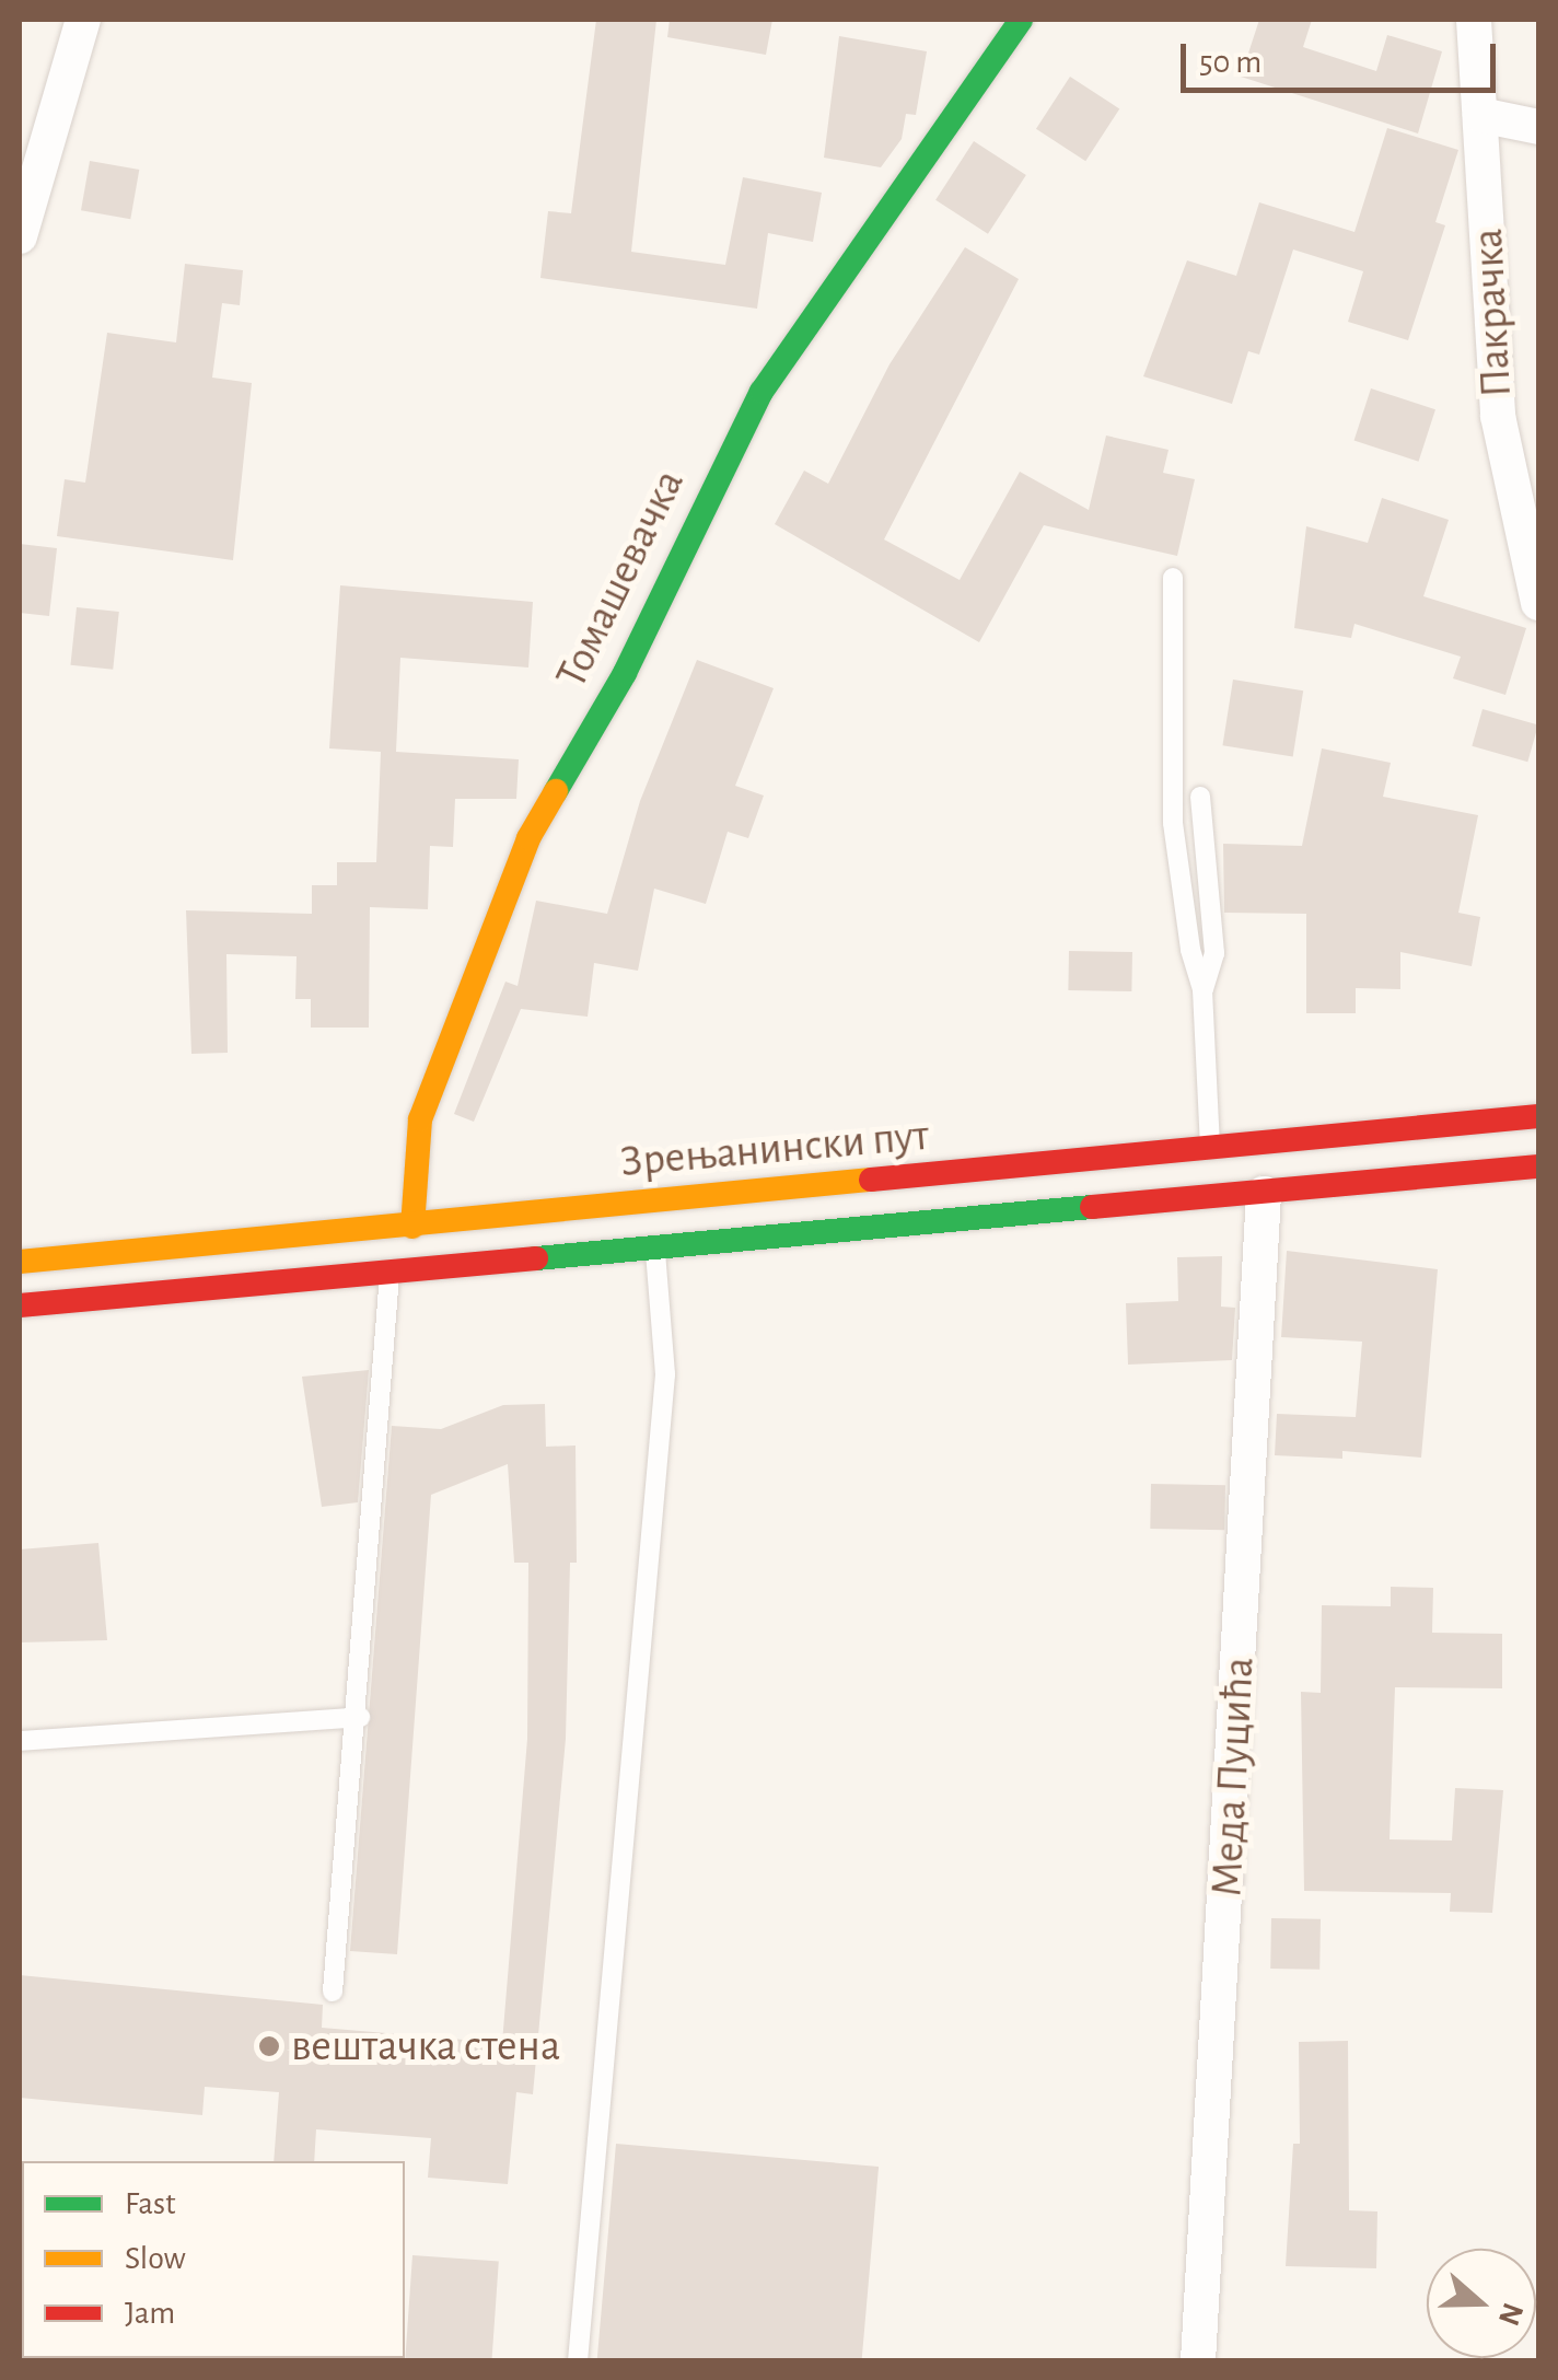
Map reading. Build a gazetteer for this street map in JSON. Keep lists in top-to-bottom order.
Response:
{
  "streets": {
    "main road": ["Томашевачка", "Зрењанински пут"],
    "street": ["Пакрачка", "Меда Пуцића"]
  },
  "crossings": [
    ["Томашевачка", "Зрењанински пут"],
    ["Зрењанински пут", "Меда Пуцића"]
  ],
  "places": ["вештачка стена"],
  "legend": ["Fast", "Slow", "Jam"],
  "scale_bar": "50 m",
  "north": "right"
}
